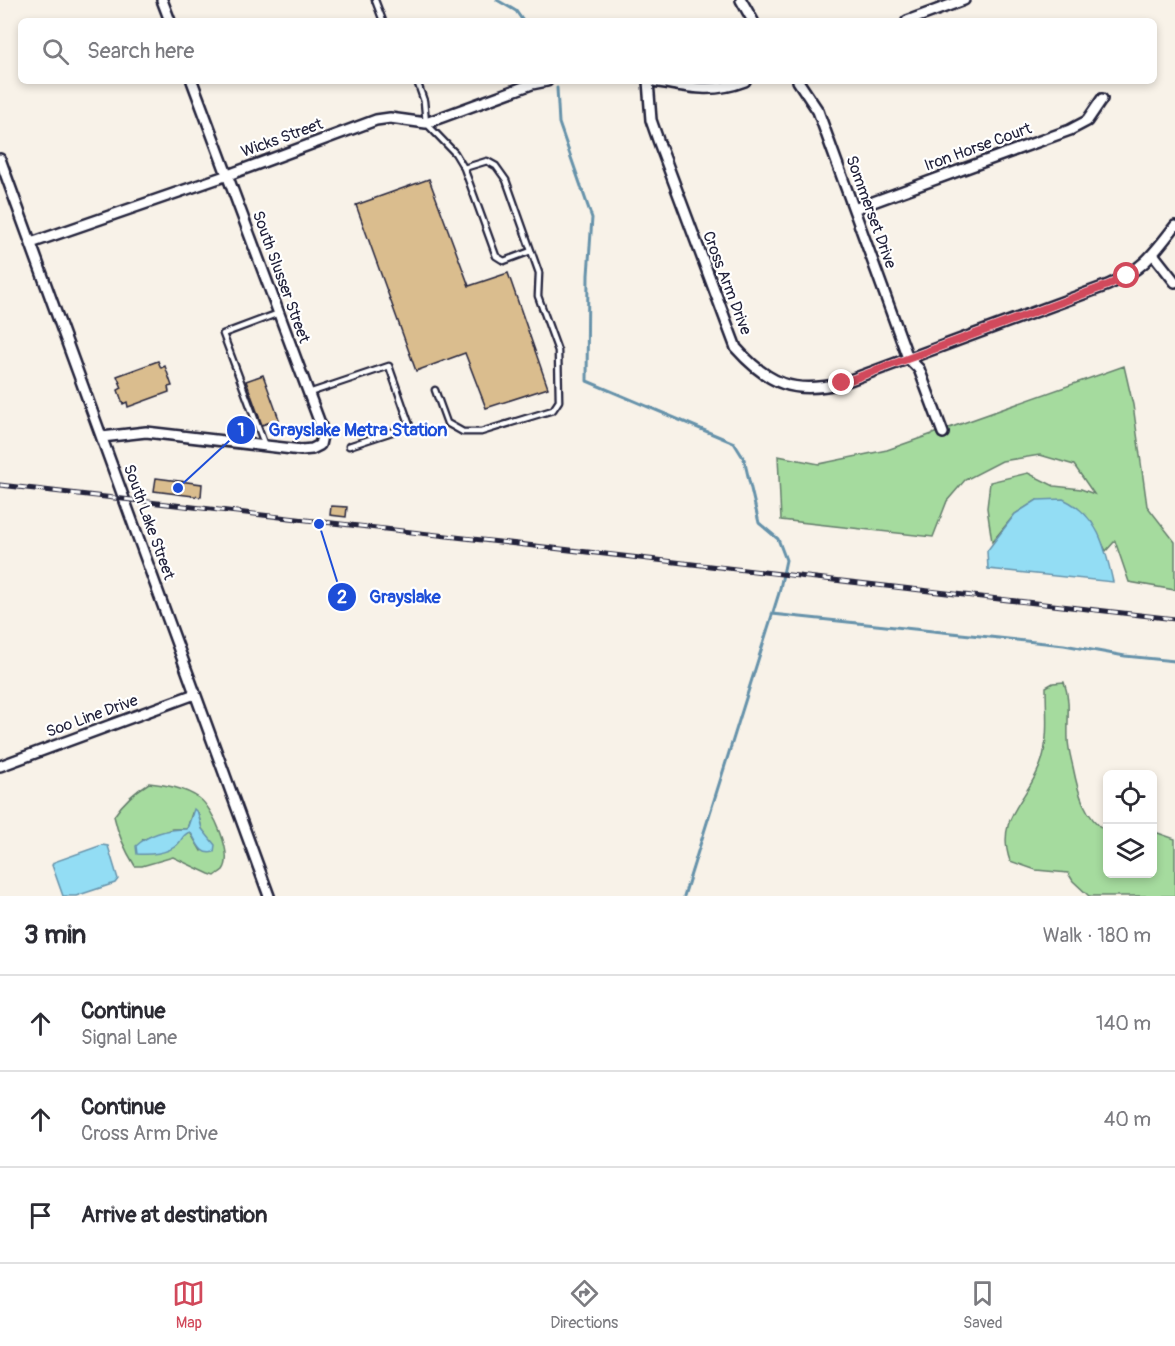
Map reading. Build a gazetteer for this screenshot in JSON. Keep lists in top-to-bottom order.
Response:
{
  "streets": {
    "street": [
      "Wicks Street",
      "Iron Horse Court",
      "Sommerset Drive",
      "South Slusser Street",
      "Cross Arm Drive",
      "South Lake Street",
      "Soo Line Drive"
    ]
  },
  "crossings": [
    ["Wicks Street", "South Slusser Street"],
    ["Wicks Street", "South Lake Street"],
    ["Iron Horse Court", "Sommerset Drive"],
    ["Sommerset Drive", "Cross Arm Drive"],
    ["South Lake Street", "Soo Line Drive"]
  ],
  "places": ["Grayslake Metra Station", "Grayslake"],
  "page": {
    "search": "Search here",
    "heading": ["3 min", "Walk · 180 m"],
    "list": [
      ["Continue", "Signal Lane", "140 m"],
      ["Continue", "Cross Arm Drive", "40 m"],
      "Arrive at destination"
    ],
    "nav": ["Map", "Directions", "Saved"]
  }
}
